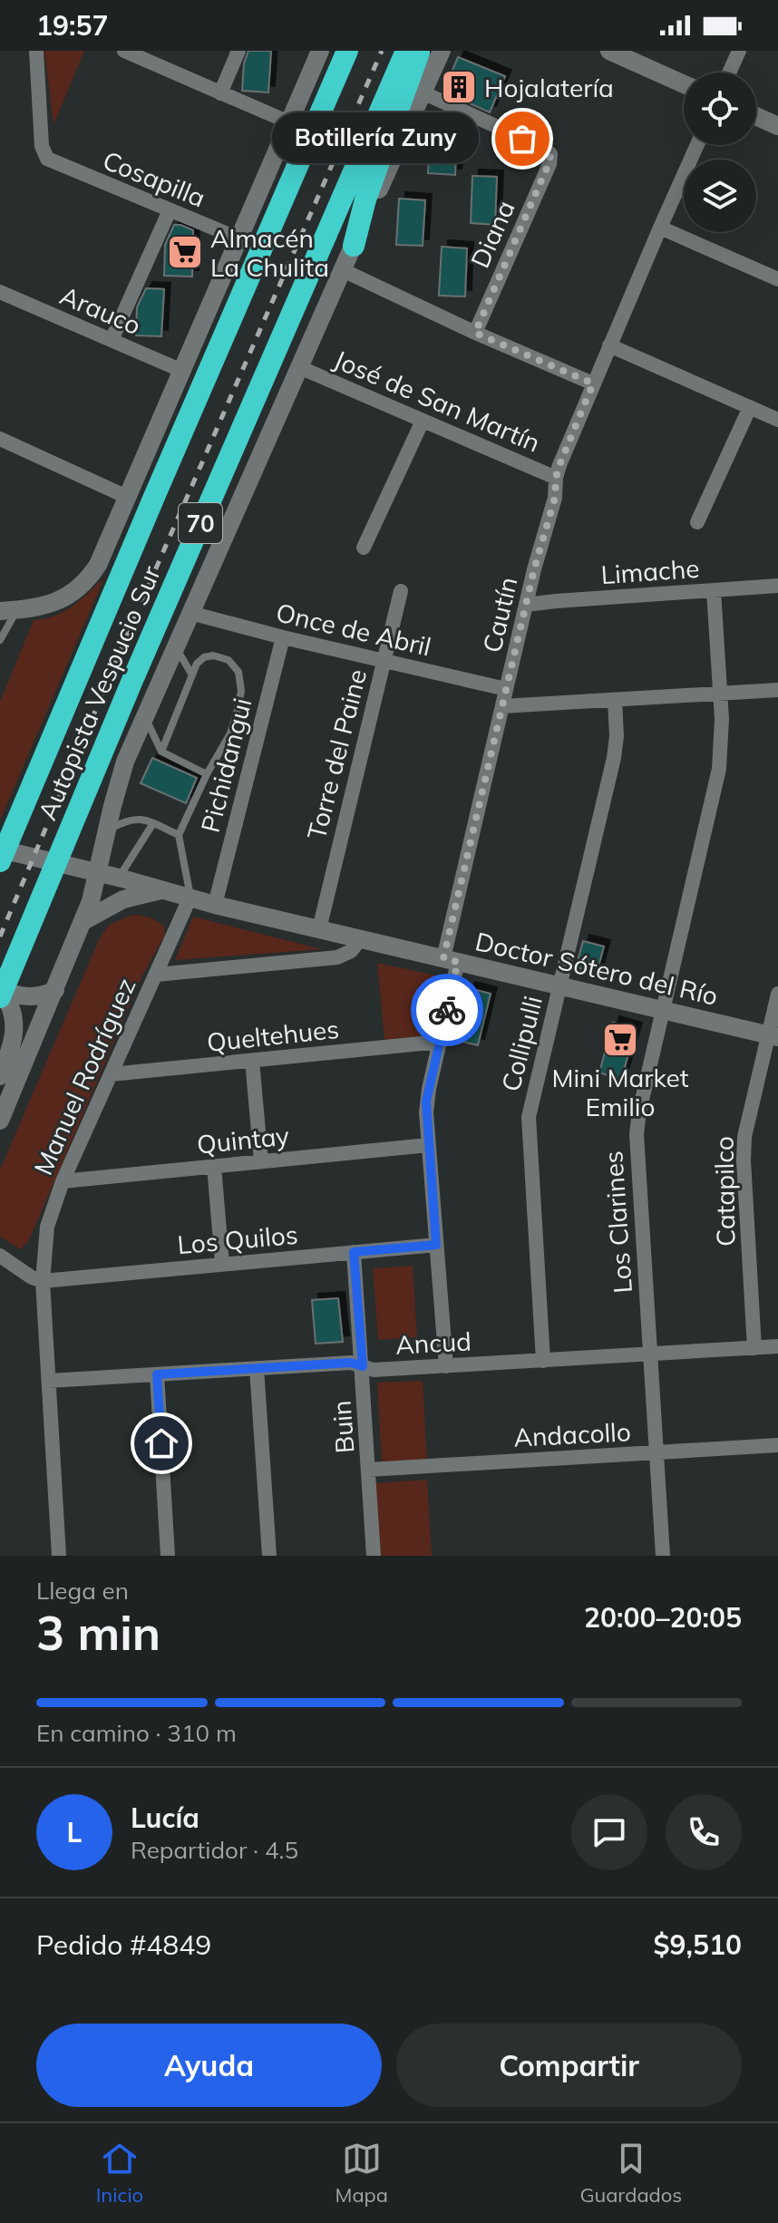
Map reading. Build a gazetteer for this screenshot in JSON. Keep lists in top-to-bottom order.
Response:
{
  "streets": {
    "highway": ["70", "Autopista Vespucio Sur"],
    "main road": ["Doctor Sótero del Río"],
    "street": [
      "Cosapilla",
      "Diana",
      "Arauco",
      "José de San Martín",
      "Limache",
      "Cautín",
      "Once de Abril",
      "Torre del Paine",
      "Pichidangui",
      "Queltehues",
      "Collipulli",
      "Manuel Rodríguez",
      "Quintay",
      "Catapilco",
      "Los Clarines",
      "Los Quilos",
      "Ancud",
      "Buin",
      "Andacollo"
    ]
  },
  "crossings": [
    ["José de San Martín", "Cautín"],
    ["Limache", "Cautín"],
    ["Limache", "Los Clarines"],
    ["Cautín", "Once de Abril"],
    ["Cautín", "Doctor Sótero del Río"],
    ["Cautín", "Queltehues"],
    ["Cautín", "Quintay"],
    ["Cautín", "Los Quilos"],
    ["Cautín", "Ancud"],
    ["Once de Abril", "Torre del Paine"],
    ["Once de Abril", "Pichidangui"],
    ["Autopista Vespucio Sur", "Doctor Sótero del Río"],
    ["Torre del Paine", "Doctor Sótero del Río"],
    ["Pichidangui", "Doctor Sótero del Río"],
    ["Doctor Sótero del Río", "Collipulli"],
    ["Doctor Sótero del Río", "Manuel Rodríguez"],
    ["Doctor Sótero del Río", "Catapilco"],
    ["Doctor Sótero del Río", "Los Clarines"],
    ["Queltehues", "Manuel Rodríguez"],
    ["Collipulli", "Ancud"],
    ["Manuel Rodríguez", "Quintay"],
    ["Manuel Rodríguez", "Los Quilos"],
    ["Manuel Rodríguez", "Ancud"],
    ["Catapilco", "Ancud"],
    ["Los Clarines", "Ancud"],
    ["Los Clarines", "Andacollo"],
    ["Los Quilos", "Buin"],
    ["Ancud", "Buin"],
    ["Buin", "Andacollo"]
  ],
  "places": {
    "building": ["Hojalatería"],
    "other": ["Botillería Zuny"],
    "supermarket": ["Almacén La Chulita", "Mini Market Emilio"]
  },
  "page": {
    "status": "19:57",
    "bubble": "Botillería Zuny",
    "heading": ["3 min", "Llega en", "20:00–20:05"],
    "panel": [
      "Lucía",
      "Repartidor · 4.5",
      "Pedido #4849",
      "$9,510"
    ],
    "bar": "En camino · 310 m",
    "round": "L",
    "buttons": ["Ayuda", "Compartir"],
    "tabs": ["Inicio", "Mapa", "Guardados"]
  }
}
